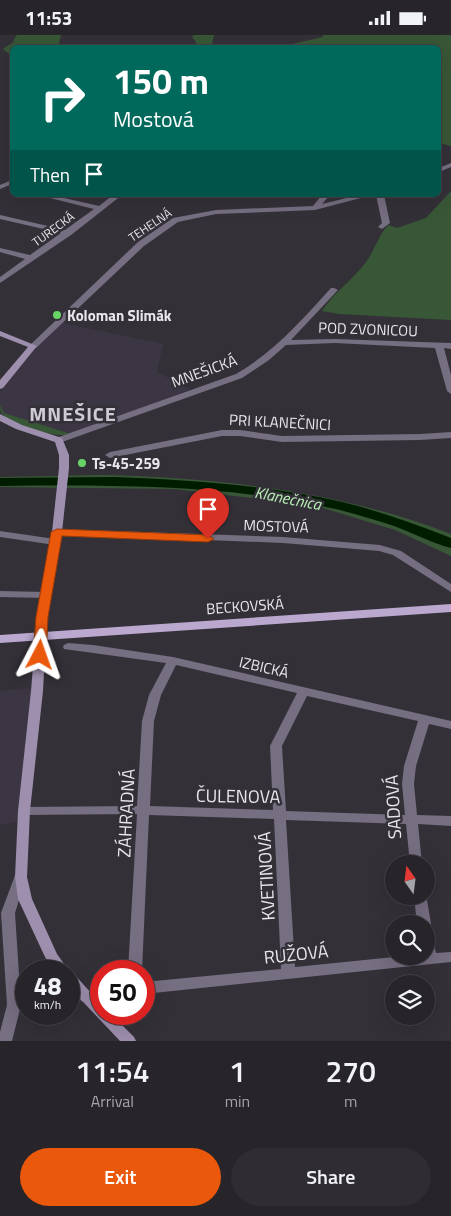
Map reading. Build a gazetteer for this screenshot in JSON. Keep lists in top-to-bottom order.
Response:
{
  "streets": {
    "main road": ["BECKOVSKÁ"],
    "street": [
      "TEHELNÁ",
      "TURECKÁ",
      "POD ZVONICOU",
      "MNEŠICKÁ",
      "PRI KLANEČNICI",
      "MOSTOVÁ",
      "IZBICKÁ",
      "ČULENOVA",
      "SADOVÁ",
      "ZÁHRADNÁ",
      "KVETINOVÁ",
      "RUŽOVÁ"
    ]
  },
  "crossings": [
    ["POD ZVONICOU", "MNEŠICKÁ"],
    ["IZBICKÁ", "SADOVÁ"],
    ["IZBICKÁ", "ZÁHRADNÁ"],
    ["IZBICKÁ", "KVETINOVÁ"],
    ["ČULENOVA", "SADOVÁ"],
    ["ČULENOVA", "ZÁHRADNÁ"],
    ["ČULENOVA", "KVETINOVÁ"],
    ["KVETINOVÁ", "RUŽOVÁ"]
  ],
  "districts": ["MNEŠICE"],
  "water": ["Klanečnica"],
  "places": ["Koloman Slimák", "Ts-45-259"],
  "north": "top",
  "page": {
    "status": "11:53",
    "turn": ["150 m", "Mostová"],
    "then": "Then",
    "speed": "48 km/h",
    "limit": "50",
    "eta": [
      "11:54",
      "Arrival",
      "1",
      "min",
      "270",
      "m"
    ],
    "buttons": ["Exit", "Share"]
  }
}
